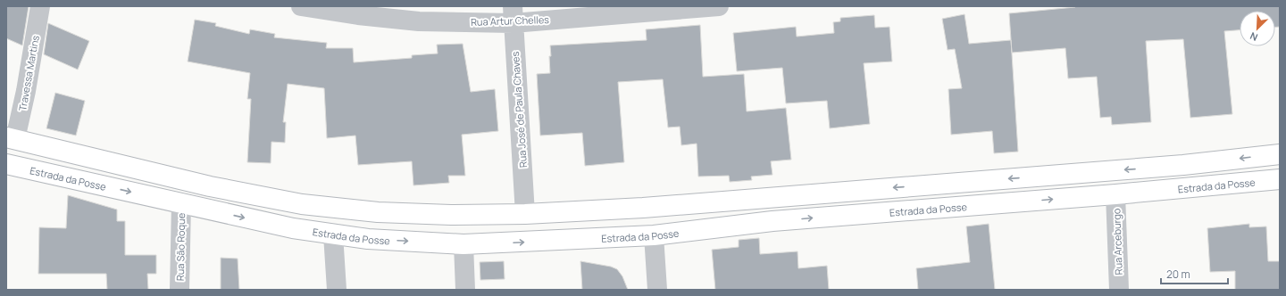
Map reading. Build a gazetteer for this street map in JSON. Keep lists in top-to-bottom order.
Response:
{
  "streets": {
    "main road": ["Estrada da Posse"],
    "street": [
      "Rua Artur Chelles",
      "Travessa Martins",
      "Rua José de Paula Chaves",
      "Rua Arceburgo",
      "Rua São Roque"
    ]
  },
  "crossings": [
    ["Rua Artur Chelles", "Rua José de Paula Chaves"],
    ["Estrada da Posse", "Rua Arceburgo"],
    ["Estrada da Posse", "Rua São Roque"]
  ],
  "scale_bar": "20 m",
  "north": "bottom left"
}
